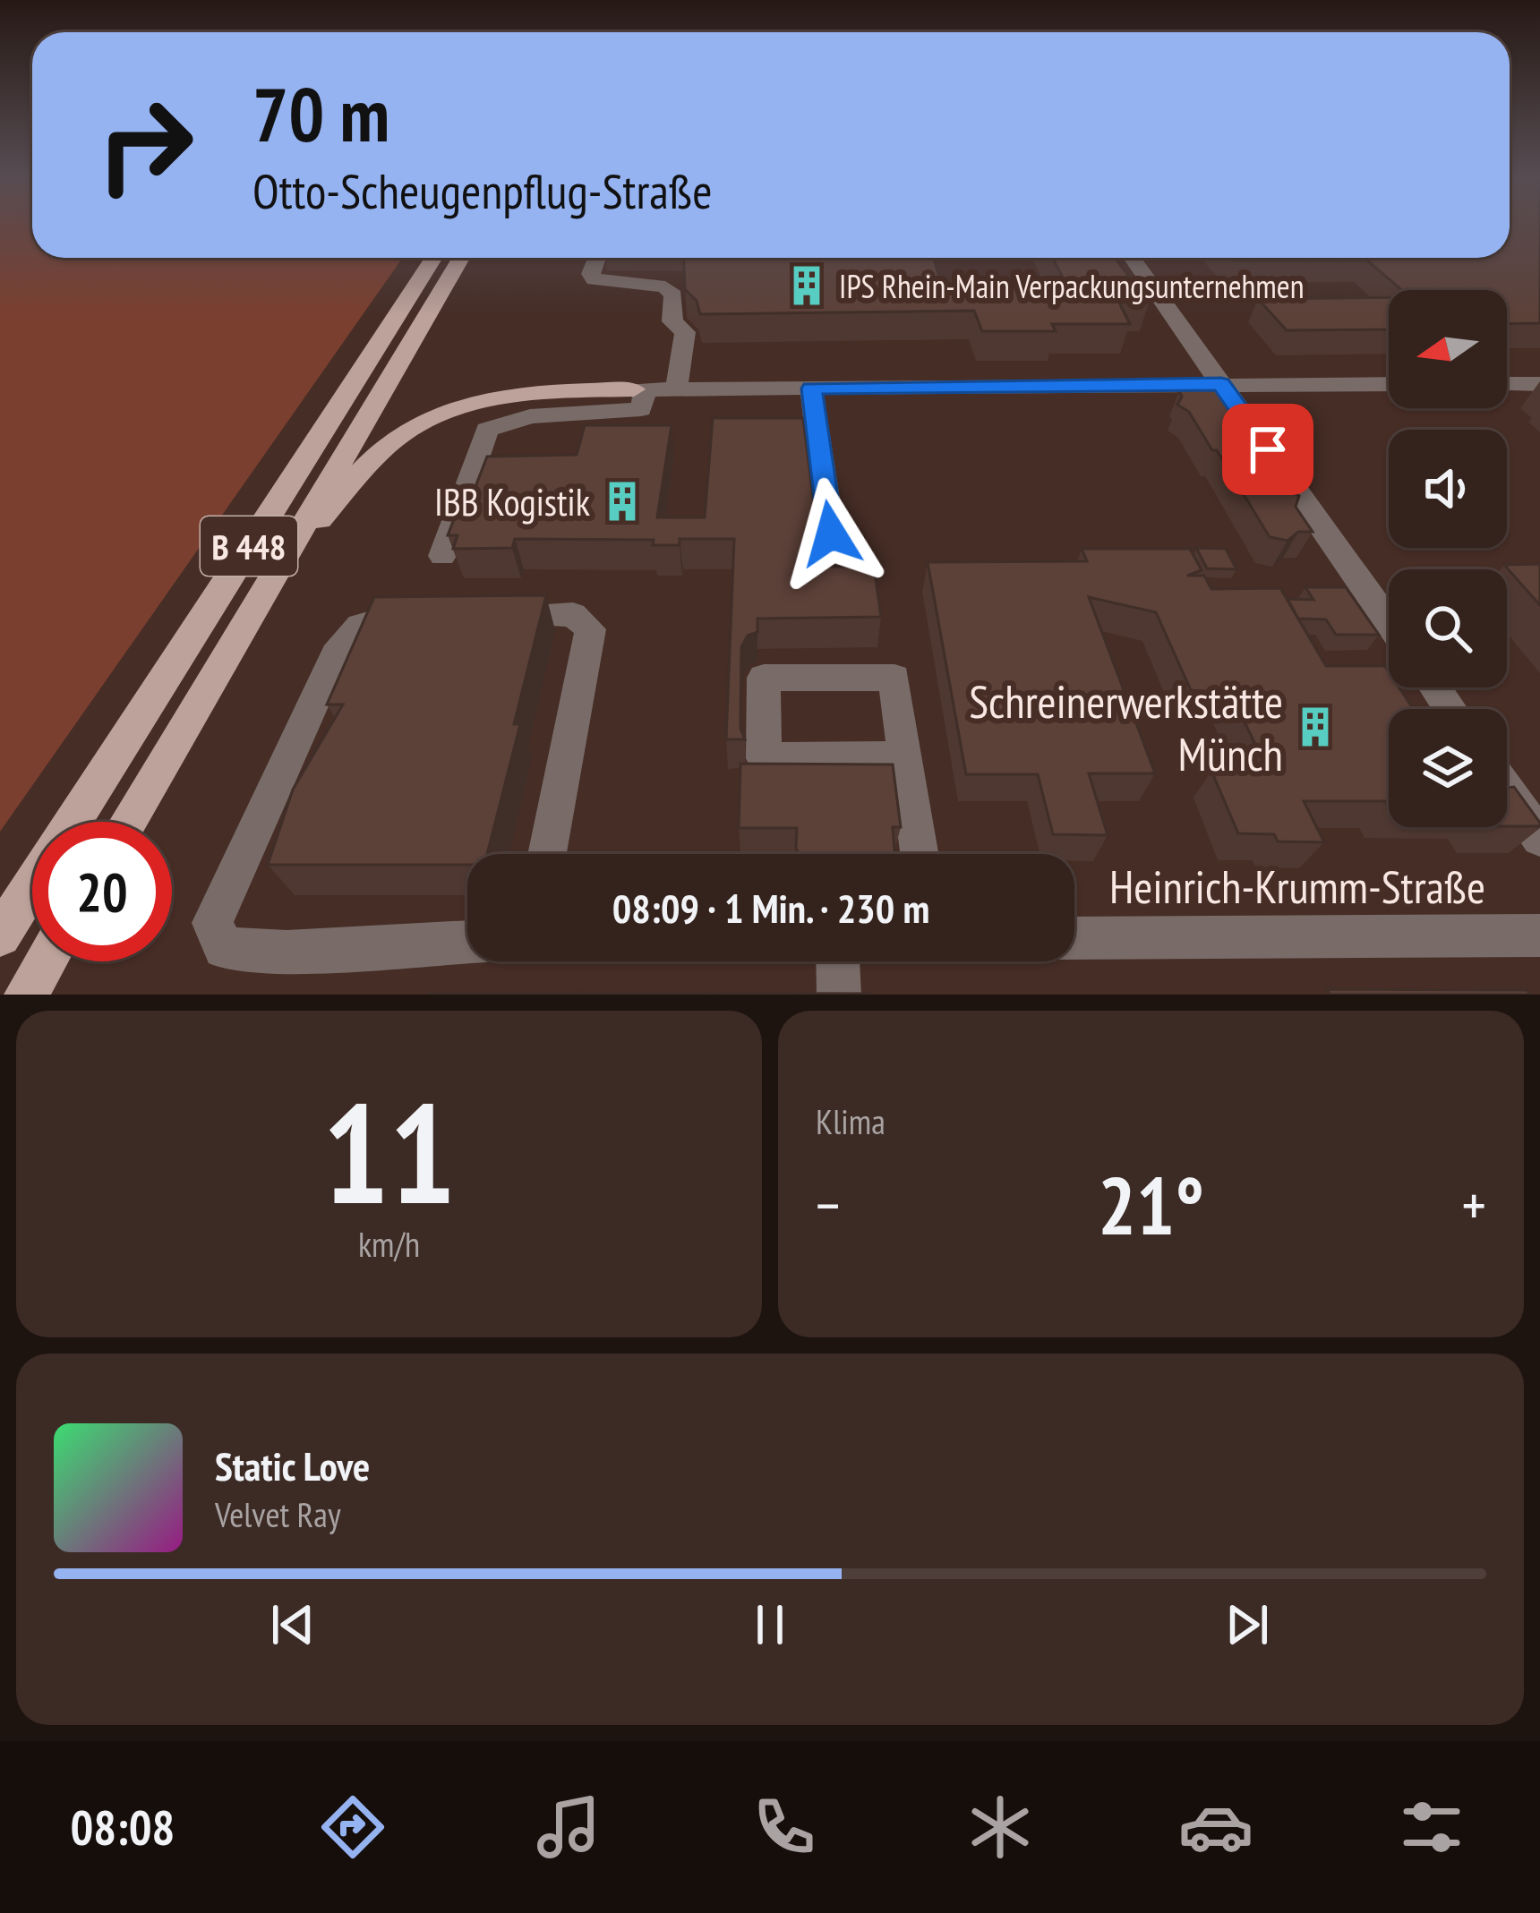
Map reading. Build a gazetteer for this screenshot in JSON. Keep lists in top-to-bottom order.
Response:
{
  "streets": {
    "main road": ["B 448"],
    "street": ["Heinrich-Krumm-Straße"]
  },
  "places": {
    "building": ["IPS Rhein-Main Verpackungsunternehmen", "IBB Kogistik", "Schreinerwerkstätte Münch"]
  },
  "north": "left",
  "page": {
    "turn": ["70 m", "Otto-Scheugenpflug-Straße"],
    "limit": "20",
    "trip": "08:09 · 1 Min. · 230 m",
    "tile": [
      ["11", "km/h"],
      "Klima"
    ],
    "heat": ["−", "21°", "+"],
    "song": ["Static Love", "Velvet Ray"],
    "tabs": "08:08"
  }
}
